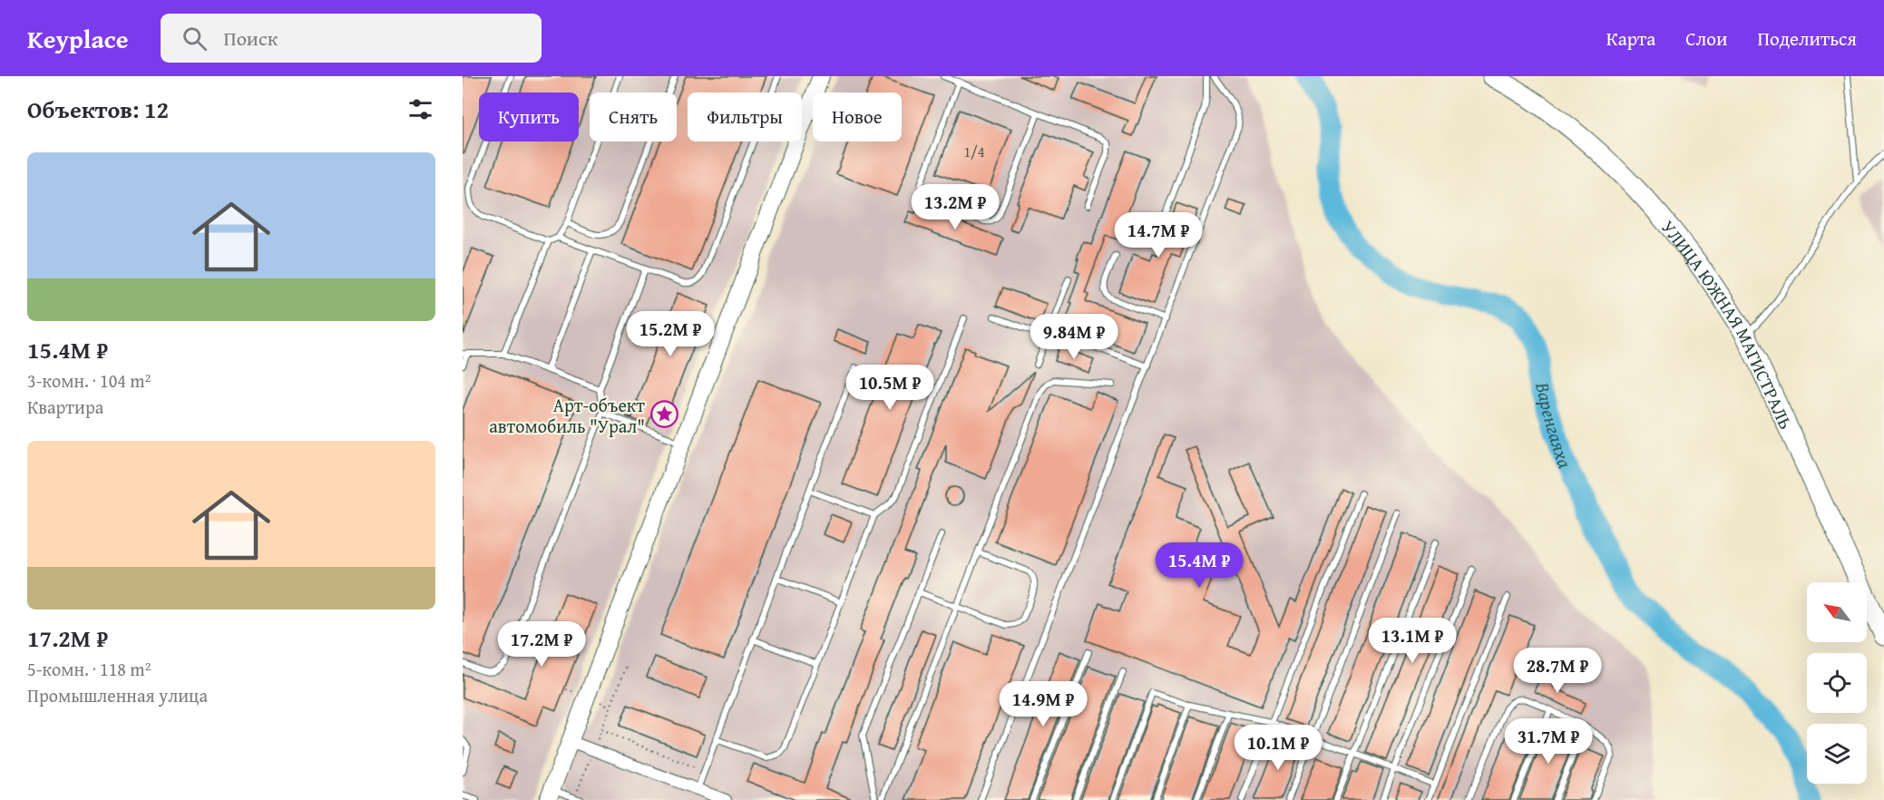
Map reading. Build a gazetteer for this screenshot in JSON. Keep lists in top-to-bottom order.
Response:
{
  "streets": {
    "highway": ["УЛИЦА ЮЖНАЯ МАГИСТРАЛЬ"]
  },
  "water": ["Варенгаяха"],
  "places": {
    "place": ["Арт-объект автомобиль \"Урал\""]
  },
  "house_numbers": ["1/4"],
  "north": "top left",
  "page": {
    "header": "Keyplace",
    "search": "Поиск",
    "nav": ["Карта", "Слои", "Поделиться"],
    "heading": "Объектов: 12",
    "chip": [
      "Купить",
      "Снять",
      "Фильтры",
      "Новое"
    ],
    "list": [
      {
        "name": "15.4M ₽",
        "note": "3-комн. · 104 m² · Квартира"
      },
      {
        "name": "17.2M ₽",
        "note": "5-комн. · 118 m² · Промышленная улица"
      }
    ],
    "price": [
      "13.2M ₽",
      "14.7M ₽",
      "15.2M ₽",
      "9.84M ₽",
      "10.5M ₽",
      "15.4M ₽",
      "13.1M ₽",
      "17.2M ₽",
      "28.7M ₽",
      "14.9M ₽",
      "31.7M ₽",
      "10.1M ₽"
    ]
  }
}
